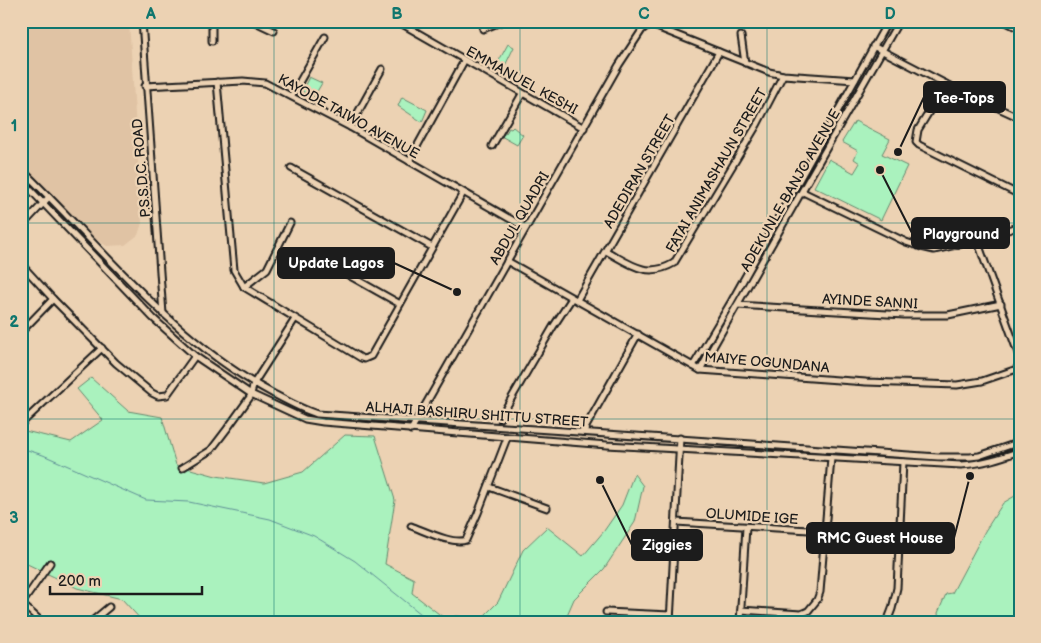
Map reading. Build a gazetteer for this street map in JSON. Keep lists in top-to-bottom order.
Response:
{
  "streets": {
    "street": [
      "EMMANUEL KESHI",
      "KAYODE TAIWO AVENUE",
      "P.S.S.D.C. ROAD",
      "FATAI ANIMASHAUN STREET",
      "ADEDIRAN STREET",
      "ADEKUNLE BANJO AVENUE",
      "ABDUL QUADRI",
      "AYINDE SANNI",
      "MAIYE OGUNDANA",
      "ALHAJI BASHIRU SHITTU STREET",
      "OLUMIDE IGE"
    ]
  },
  "crossings": [
    ["EMMANUEL KESHI", "ABDUL QUADRI"],
    ["KAYODE TAIWO AVENUE", "P.S.S.D.C. ROAD"],
    ["KAYODE TAIWO AVENUE", "ABDUL QUADRI"],
    ["P.S.S.D.C. ROAD", "ALHAJI BASHIRU SHITTU STREET"],
    ["FATAI ANIMASHAUN STREET", "ADEDIRAN STREET"],
    ["ADEDIRAN STREET", "ABDUL QUADRI"],
    ["ADEDIRAN STREET", "MAIYE OGUNDANA"],
    ["ADEKUNLE BANJO AVENUE", "AYINDE SANNI"],
    ["ADEKUNLE BANJO AVENUE", "MAIYE OGUNDANA"],
    ["ABDUL QUADRI", "MAIYE OGUNDANA"],
    ["ABDUL QUADRI", "ALHAJI BASHIRU SHITTU STREET"]
  ],
  "places": [
    "Tee-Tops",
    "Playground",
    "Update Lagos",
    "RMC Guest House",
    "Ziggies"
  ],
  "scale_bar": "200 m",
  "grid": {
    "columns": [
      "A",
      "B",
      "C",
      "D"
    ],
    "rows": ["1", "2", "3"]
  }
}
